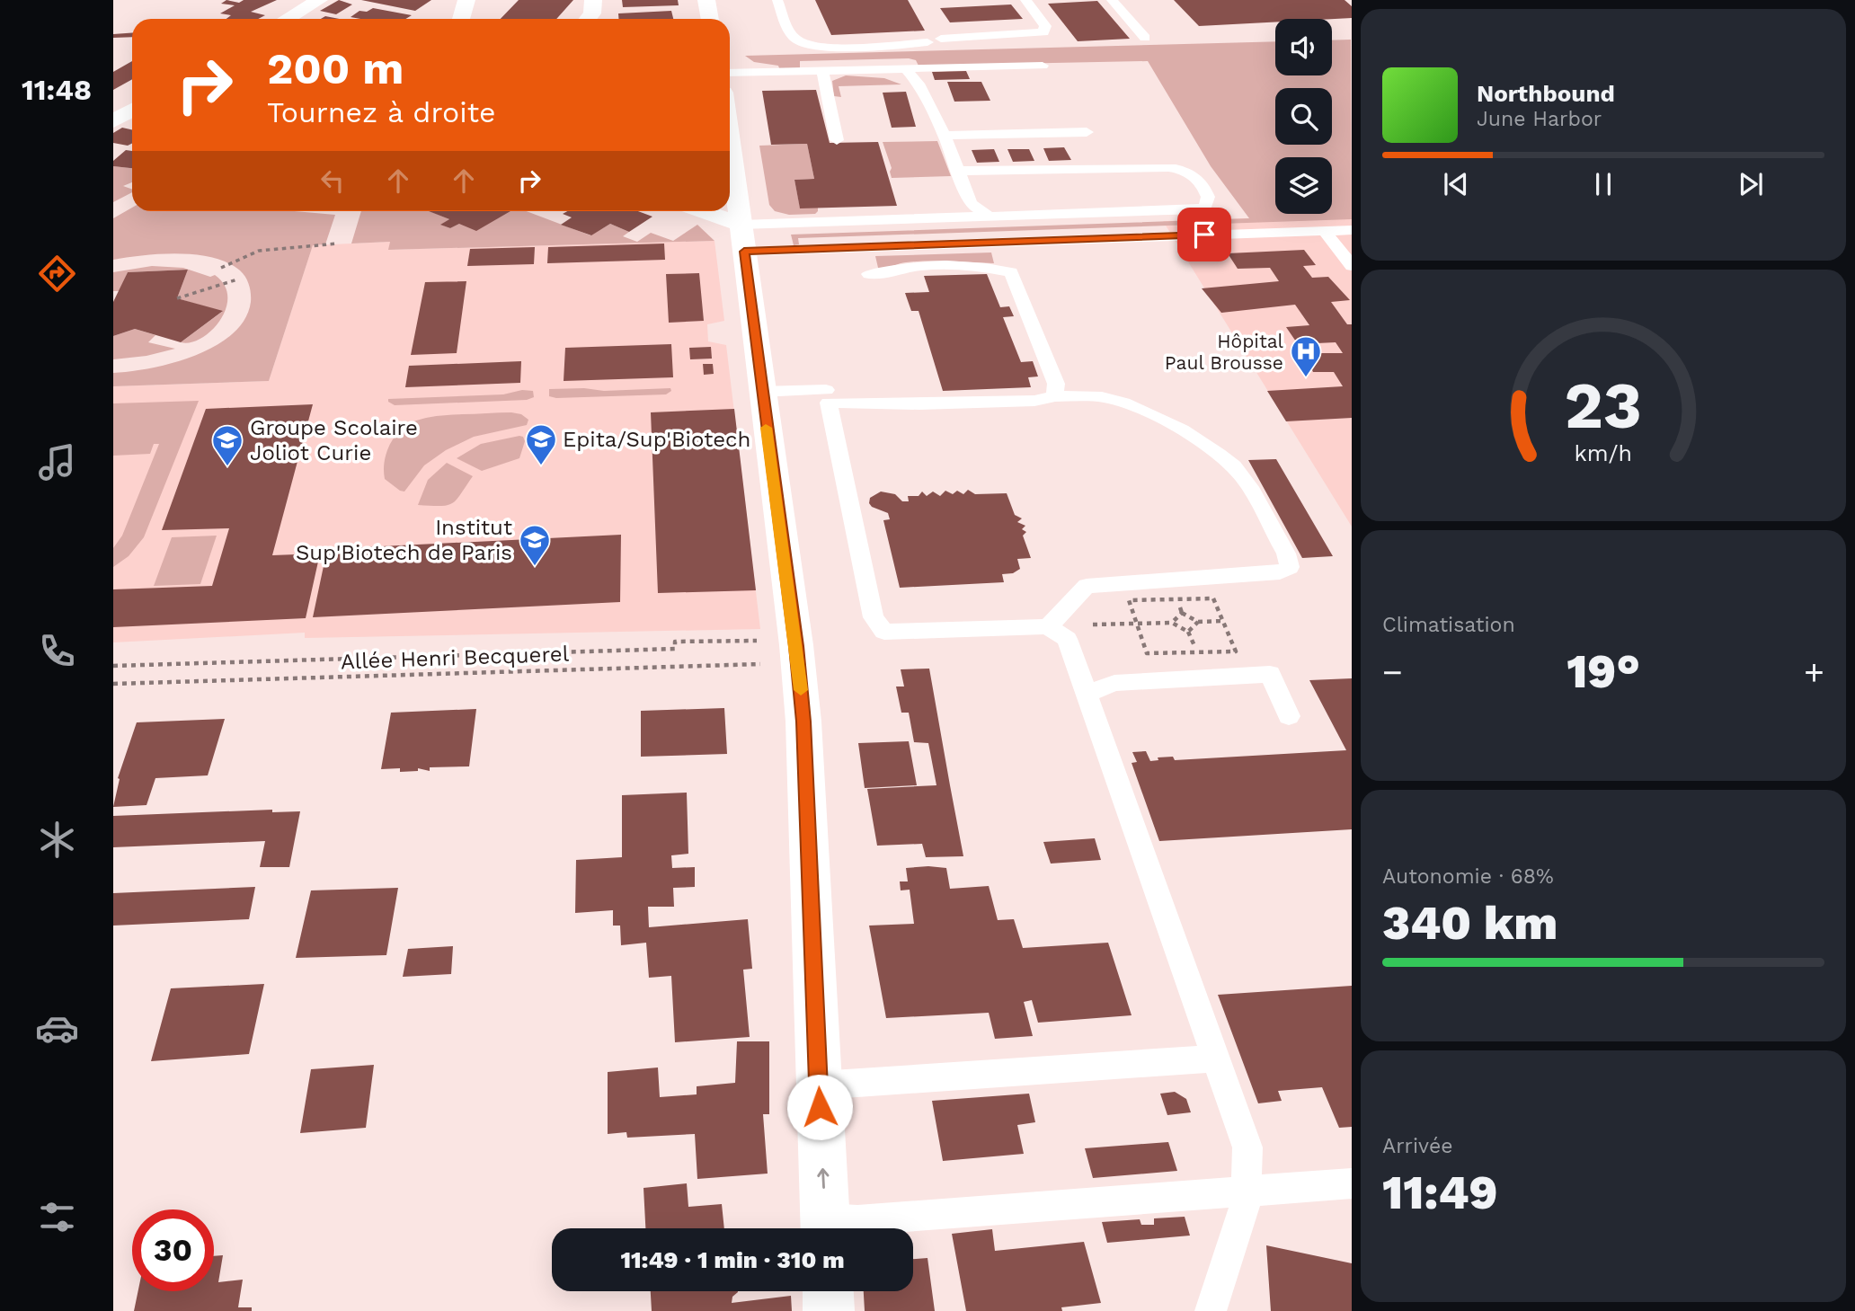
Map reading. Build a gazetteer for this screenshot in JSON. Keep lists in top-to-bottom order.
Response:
{
  "streets": {
    "path": ["Allée Henri Becquerel"]
  },
  "places": {
    "hospital": ["Hôpital Paul Brousse"],
    "school or university": ["Epita/Sup'Biotech", "Groupe Scolaire Joliot Curie", "Institut Sup'Biotech de Paris"]
  },
  "page": {
    "tabs": "11:48",
    "turn": ["200 m", "Tournez à droite"],
    "song": ["Northbound", "June Harbor"],
    "tile": [
      "Climatisation",
      ["Autonomie · 68%", "340 km"],
      ["Arrivée", "11:49"]
    ],
    "heat": ["−", "19°", "+"],
    "limit": "30",
    "trip": "11:49 · 1 min · 310 m",
    "gauge": ["23", "km/h"]
  }
}
